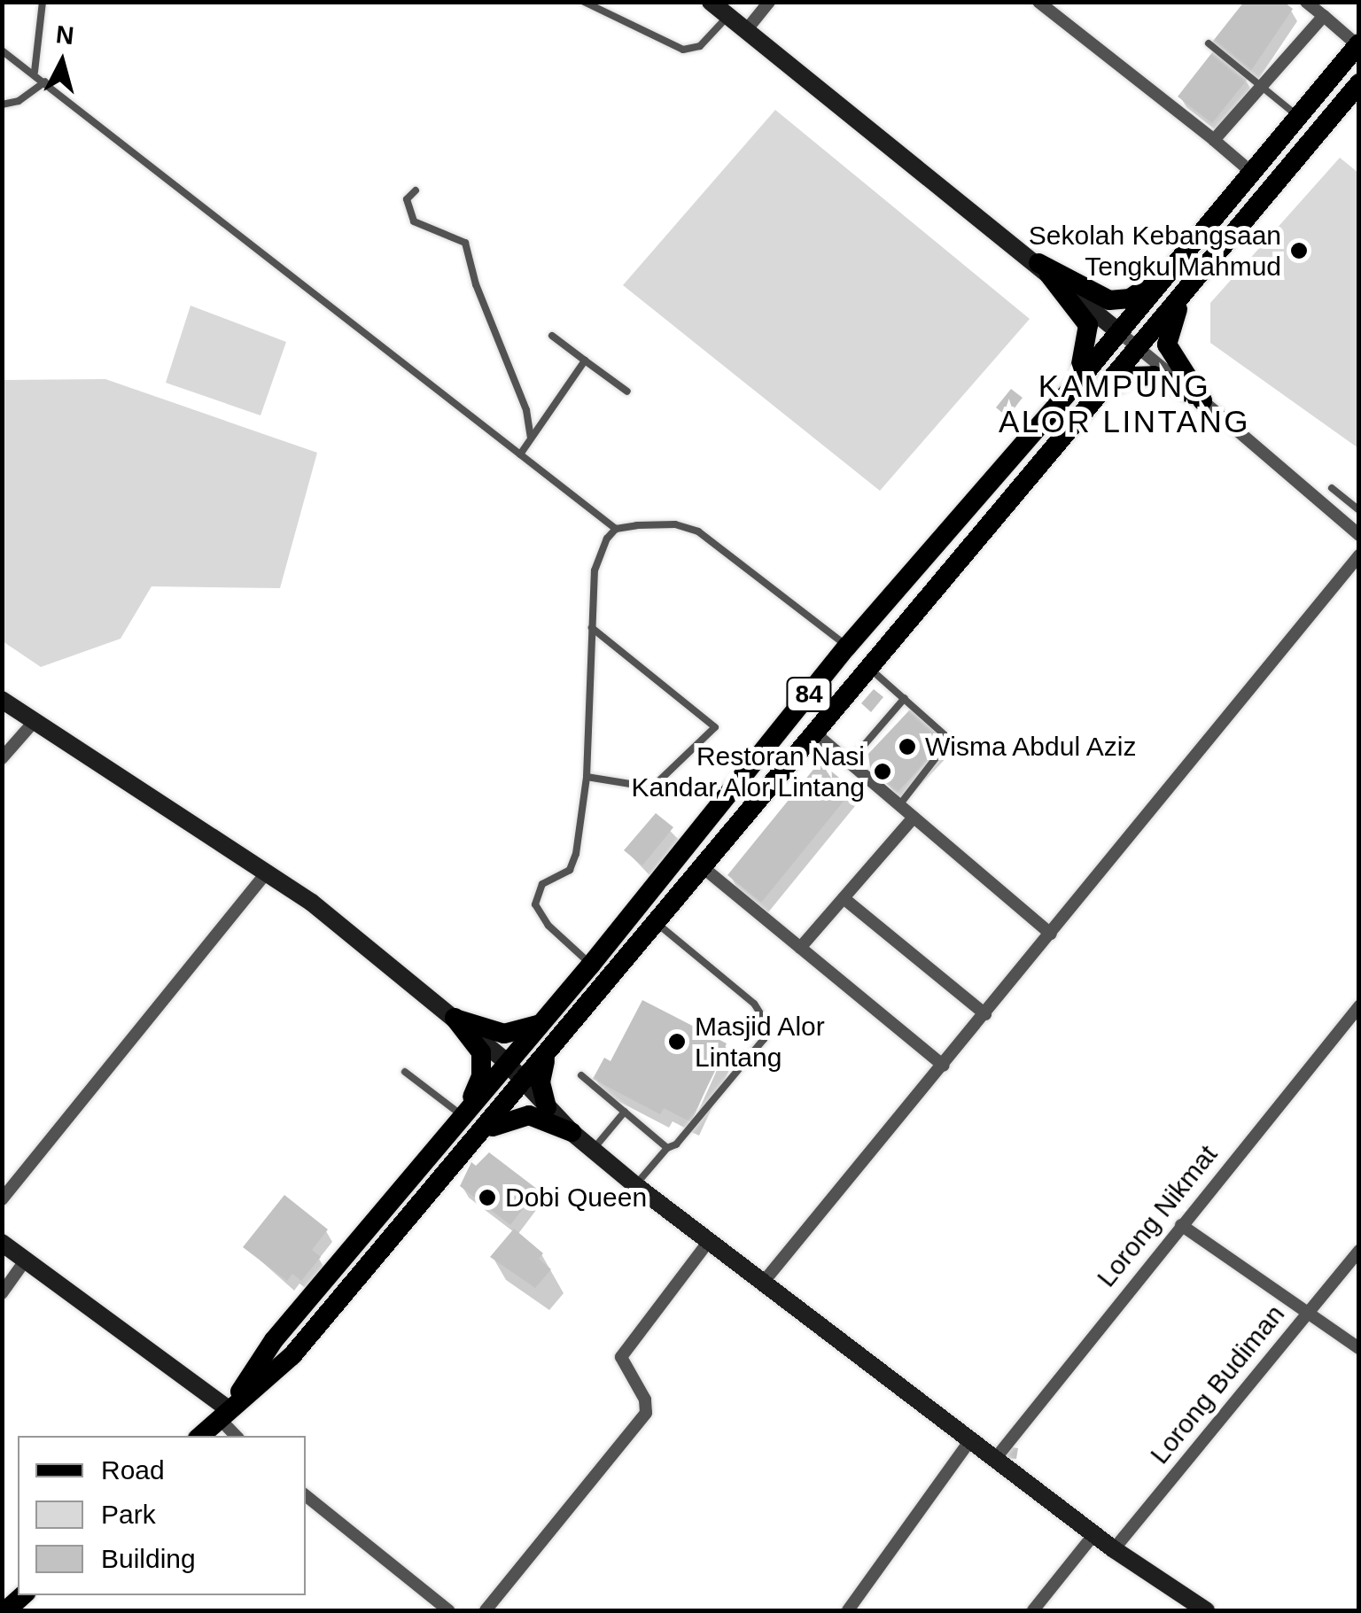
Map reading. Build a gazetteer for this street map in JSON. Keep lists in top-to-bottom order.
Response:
{
  "streets": {
    "main road": ["84"],
    "street": ["Lorong Nikmat", "Lorong Budiman"]
  },
  "districts": ["KAMPUNG ALOR LINTANG"],
  "places": [
    "Sekolah Kebangsaan Tengku Mahmud",
    "Wisma Abdul Aziz",
    "Restoran Nasi Kandar Alor Lintang",
    "Masjid Alor Lintang",
    "Dobi Queen"
  ],
  "legend": ["Road", "Park", "Building"],
  "north": "top"
}
